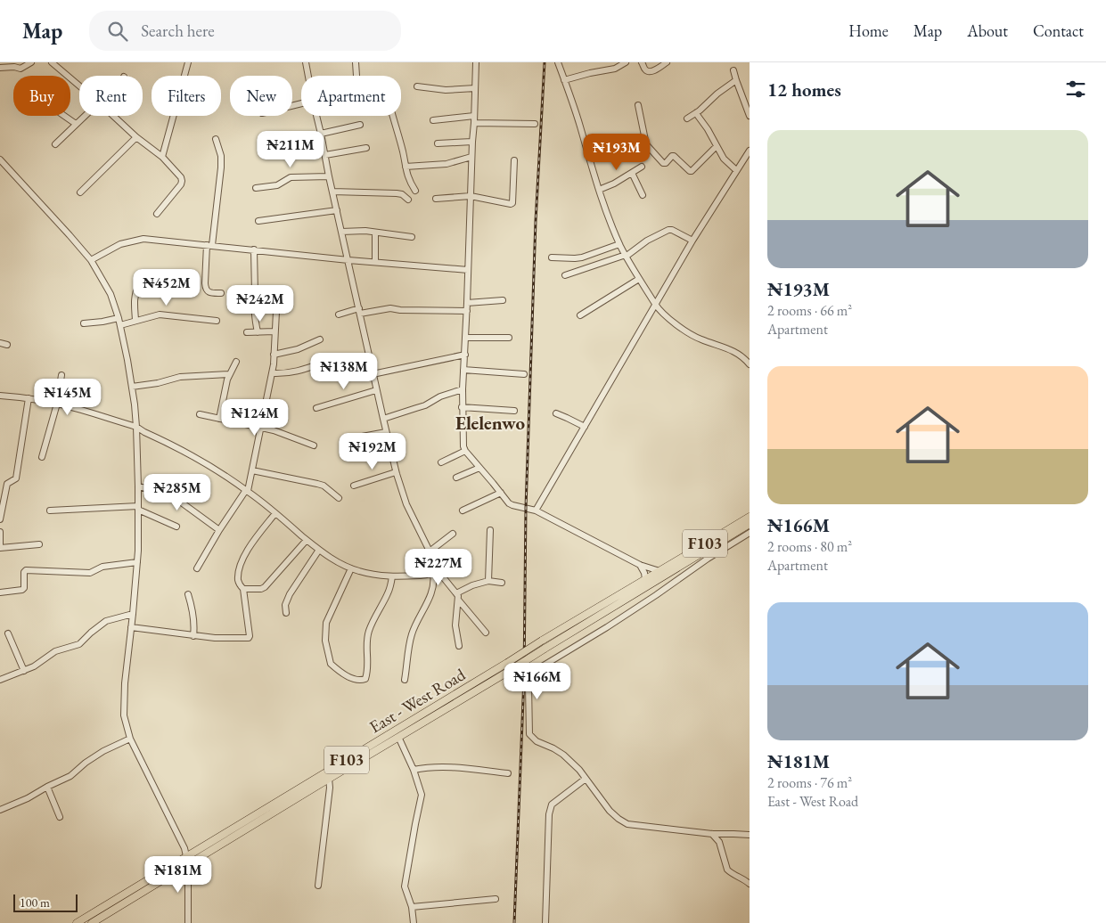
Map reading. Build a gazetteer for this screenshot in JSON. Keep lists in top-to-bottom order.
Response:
{
  "streets": {
    "main road": ["F103", "East - West Road"]
  },
  "districts": ["Elelenwo"],
  "scale_bar": "100 m",
  "page": {
    "header": "Map",
    "search": "Search here",
    "nav": [
      "Home",
      "Map",
      "About",
      "Contact"
    ],
    "heading": "12 homes",
    "chip": [
      "Buy",
      "Rent",
      "Filters",
      "New",
      "Apartment"
    ],
    "list": [
      {
        "name": "₦193M",
        "note": "2 rooms · 66 m² · Apartment"
      },
      {
        "name": "₦166M",
        "note": "2 rooms · 80 m² · Apartment"
      },
      {
        "name": "₦181M",
        "note": "2 rooms · 76 m² · East - West Road"
      }
    ],
    "price": [
      "₦211M",
      "₦193M",
      "₦452M",
      "₦242M",
      "₦138M",
      "₦145M",
      "₦124M",
      "₦192M",
      "₦285M",
      "₦227M",
      "₦166M",
      "₦181M"
    ],
    "scale": "100 m"
  }
}
